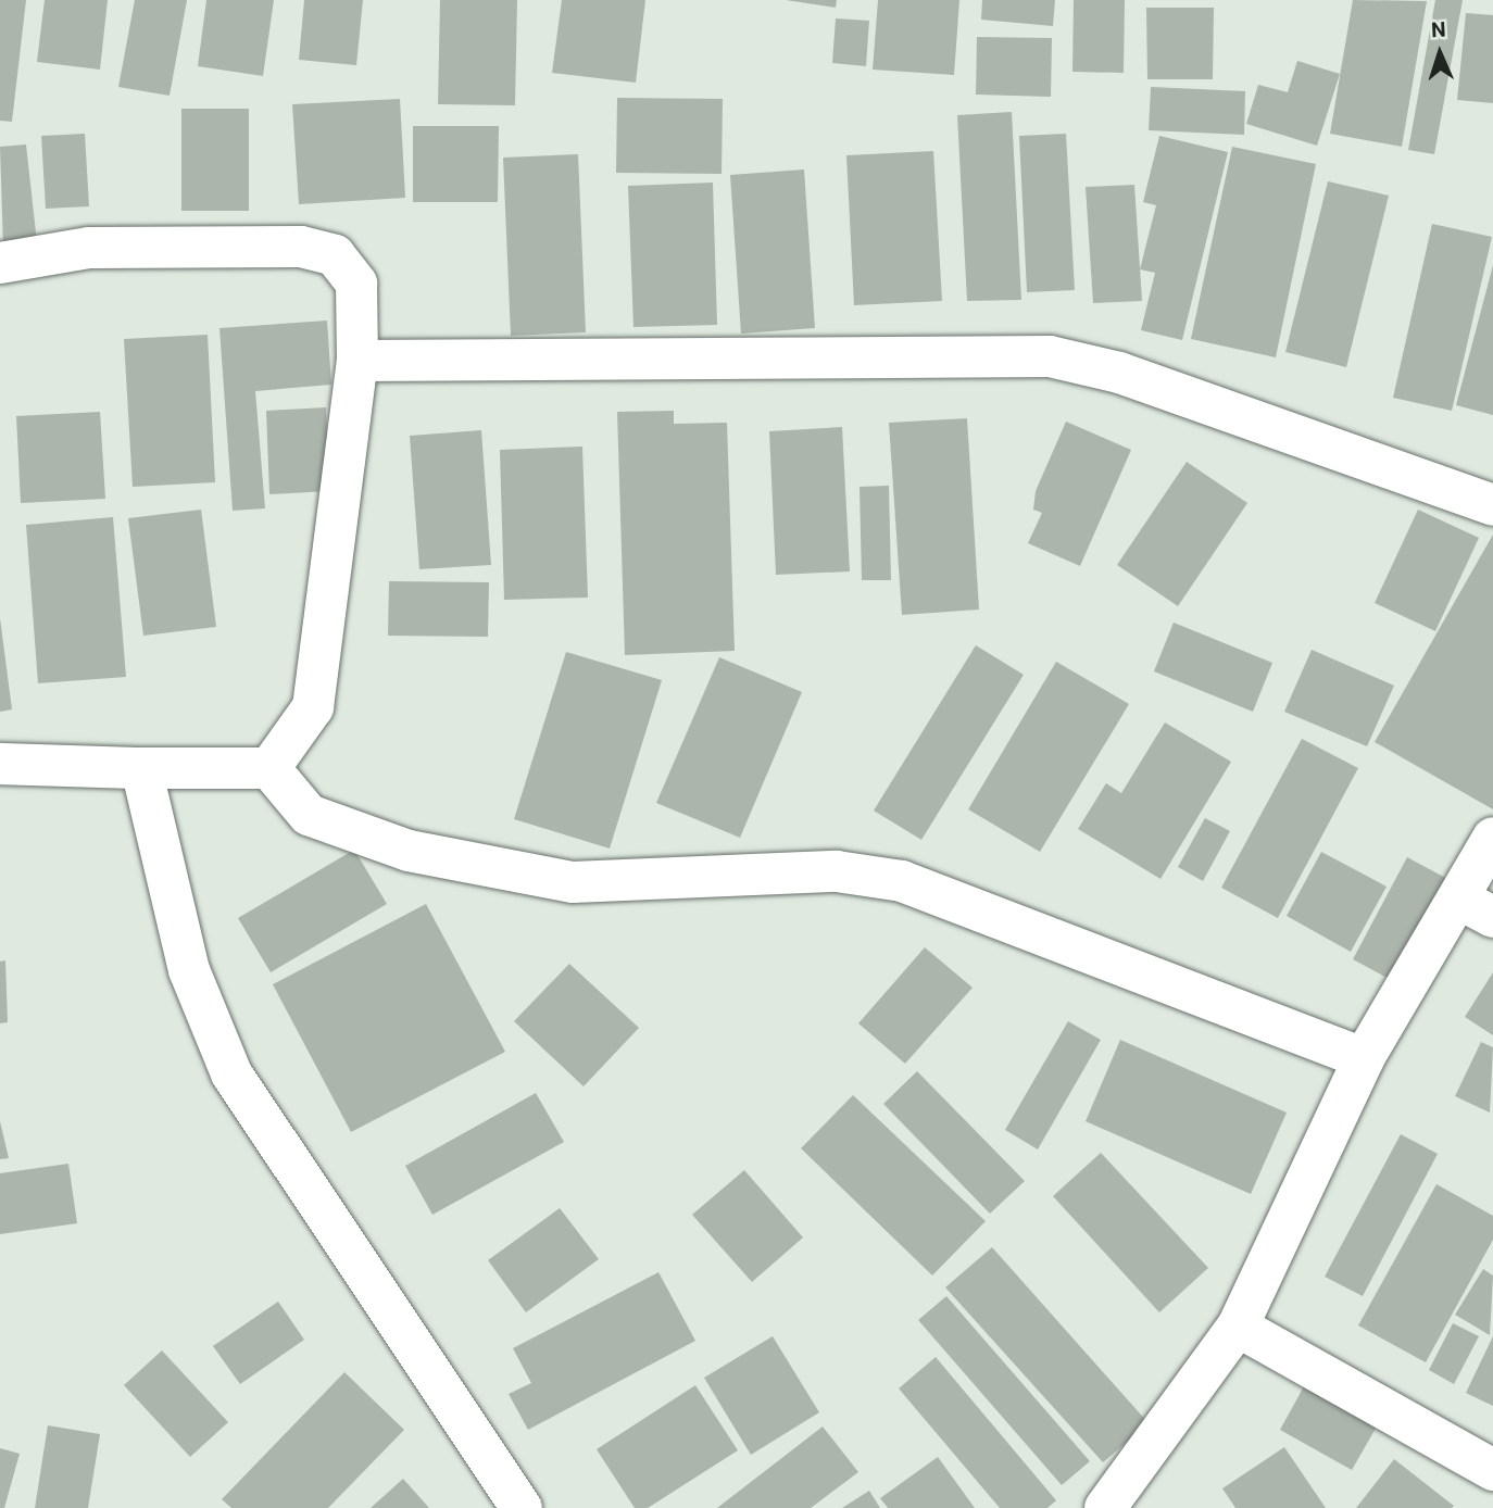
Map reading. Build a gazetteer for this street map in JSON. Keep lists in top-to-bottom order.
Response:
{
  "north": "top"
}
